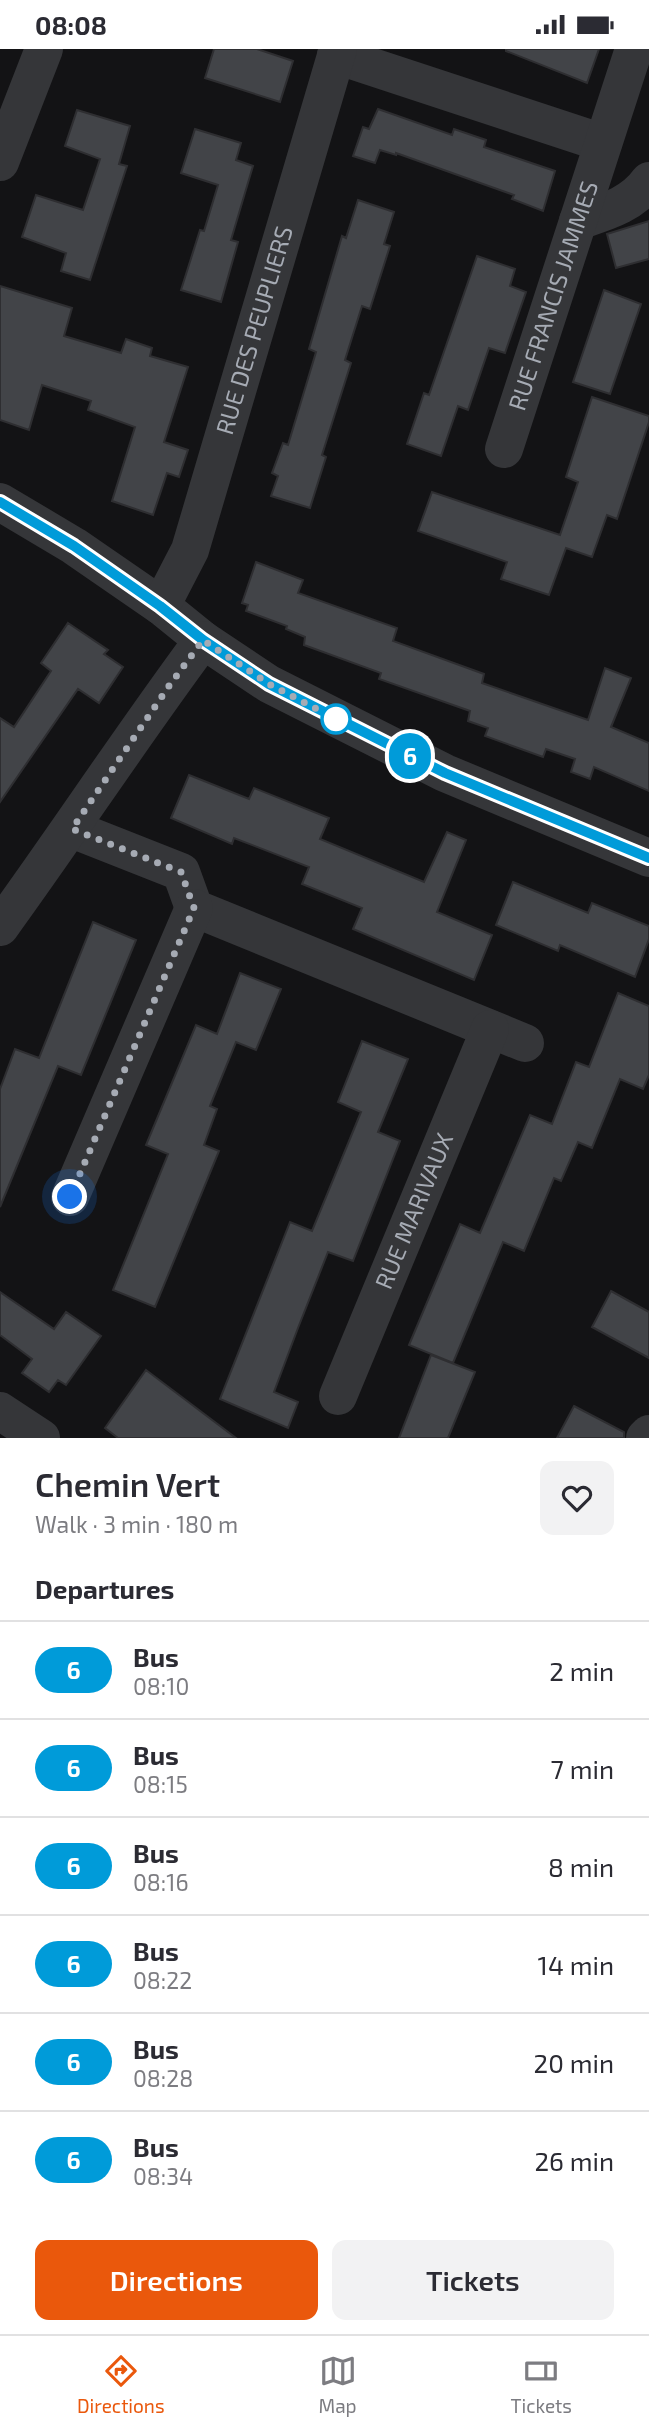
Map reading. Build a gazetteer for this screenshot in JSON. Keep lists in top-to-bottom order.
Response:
{
  "streets": {
    "street": ["RUE FRANCIS JAMMES", "RUE DES PEUPLIERS", "RUE MARIVAUX"]
  },
  "lines": ["bus line 6"],
  "page": {
    "status": "08:08",
    "on_map": "6",
    "heading": [
      ["Chemin Vert", "Walk · 3 min · 180 m"],
      "Departures"
    ],
    "list": [
      {
        "mark": "6",
        "name": "Bus",
        "note": "08:10",
        "value": "2 min"
      },
      {
        "mark": "6",
        "name": "Bus",
        "note": "08:15",
        "value": "7 min"
      },
      {
        "mark": "6",
        "name": "Bus",
        "note": "08:16",
        "value": "8 min"
      },
      {
        "mark": "6",
        "name": "Bus",
        "note": "08:22",
        "value": "14 min"
      },
      {
        "mark": "6",
        "name": "Bus",
        "note": "08:28",
        "value": "20 min"
      },
      {
        "mark": "6",
        "name": "Bus",
        "note": "08:34",
        "value": "26 min"
      }
    ],
    "buttons": ["Directions", "Tickets"],
    "tabs": ["Directions", "Map", "Tickets"]
  }
}
